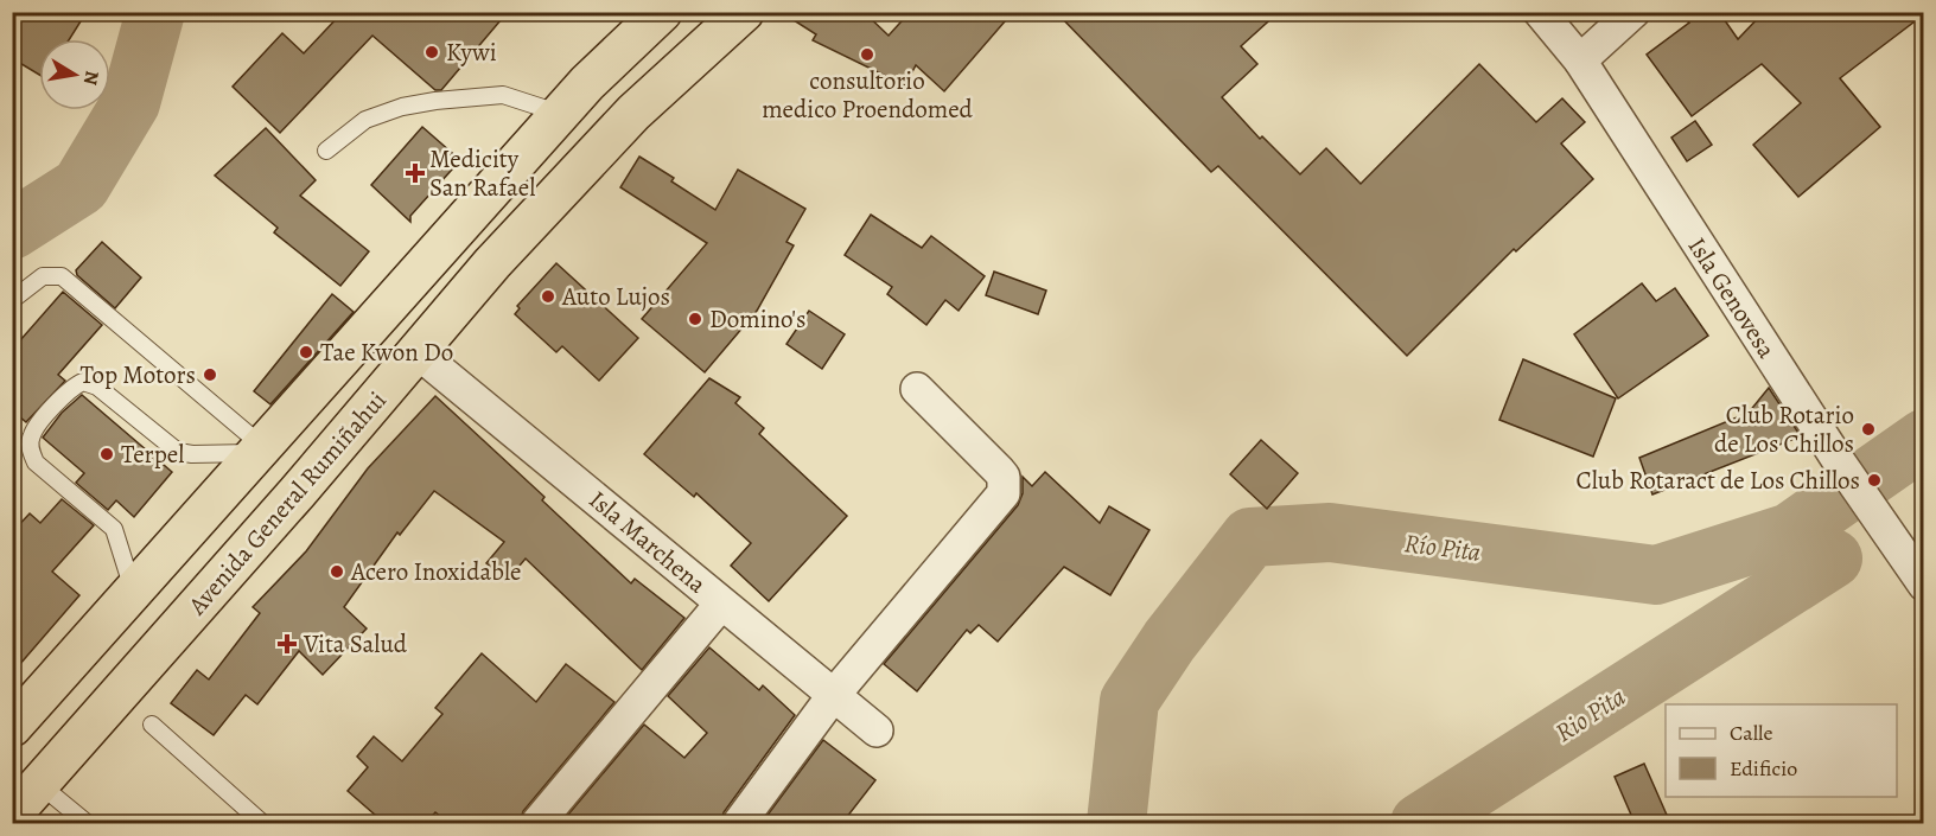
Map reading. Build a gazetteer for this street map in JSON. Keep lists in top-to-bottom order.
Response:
{
  "streets": {
    "highway": ["Avenida General Rumiñahui"],
    "street": ["Isla Genovesa", "Isla Marchena"]
  },
  "crossings": [
    ["Avenida General Rumiñahui", "Isla Marchena"]
  ],
  "water": ["Río Pita", "Rio Pita"],
  "places": {
    "other": [
      "Kywi",
      "consultorio medico Proendomed",
      "Auto Lujos",
      "Domino's",
      "Tae Kwon Do",
      "Top Motors",
      "Club Rotario de Los Chillos",
      "Terpel",
      "Club Rotaract de Los Chillos",
      "Acero Inoxidable"
    ],
    "health": ["Medicity San Rafael", "Vita Salud"]
  },
  "legend": ["Calle", "Edificio"],
  "north": "right"
}
